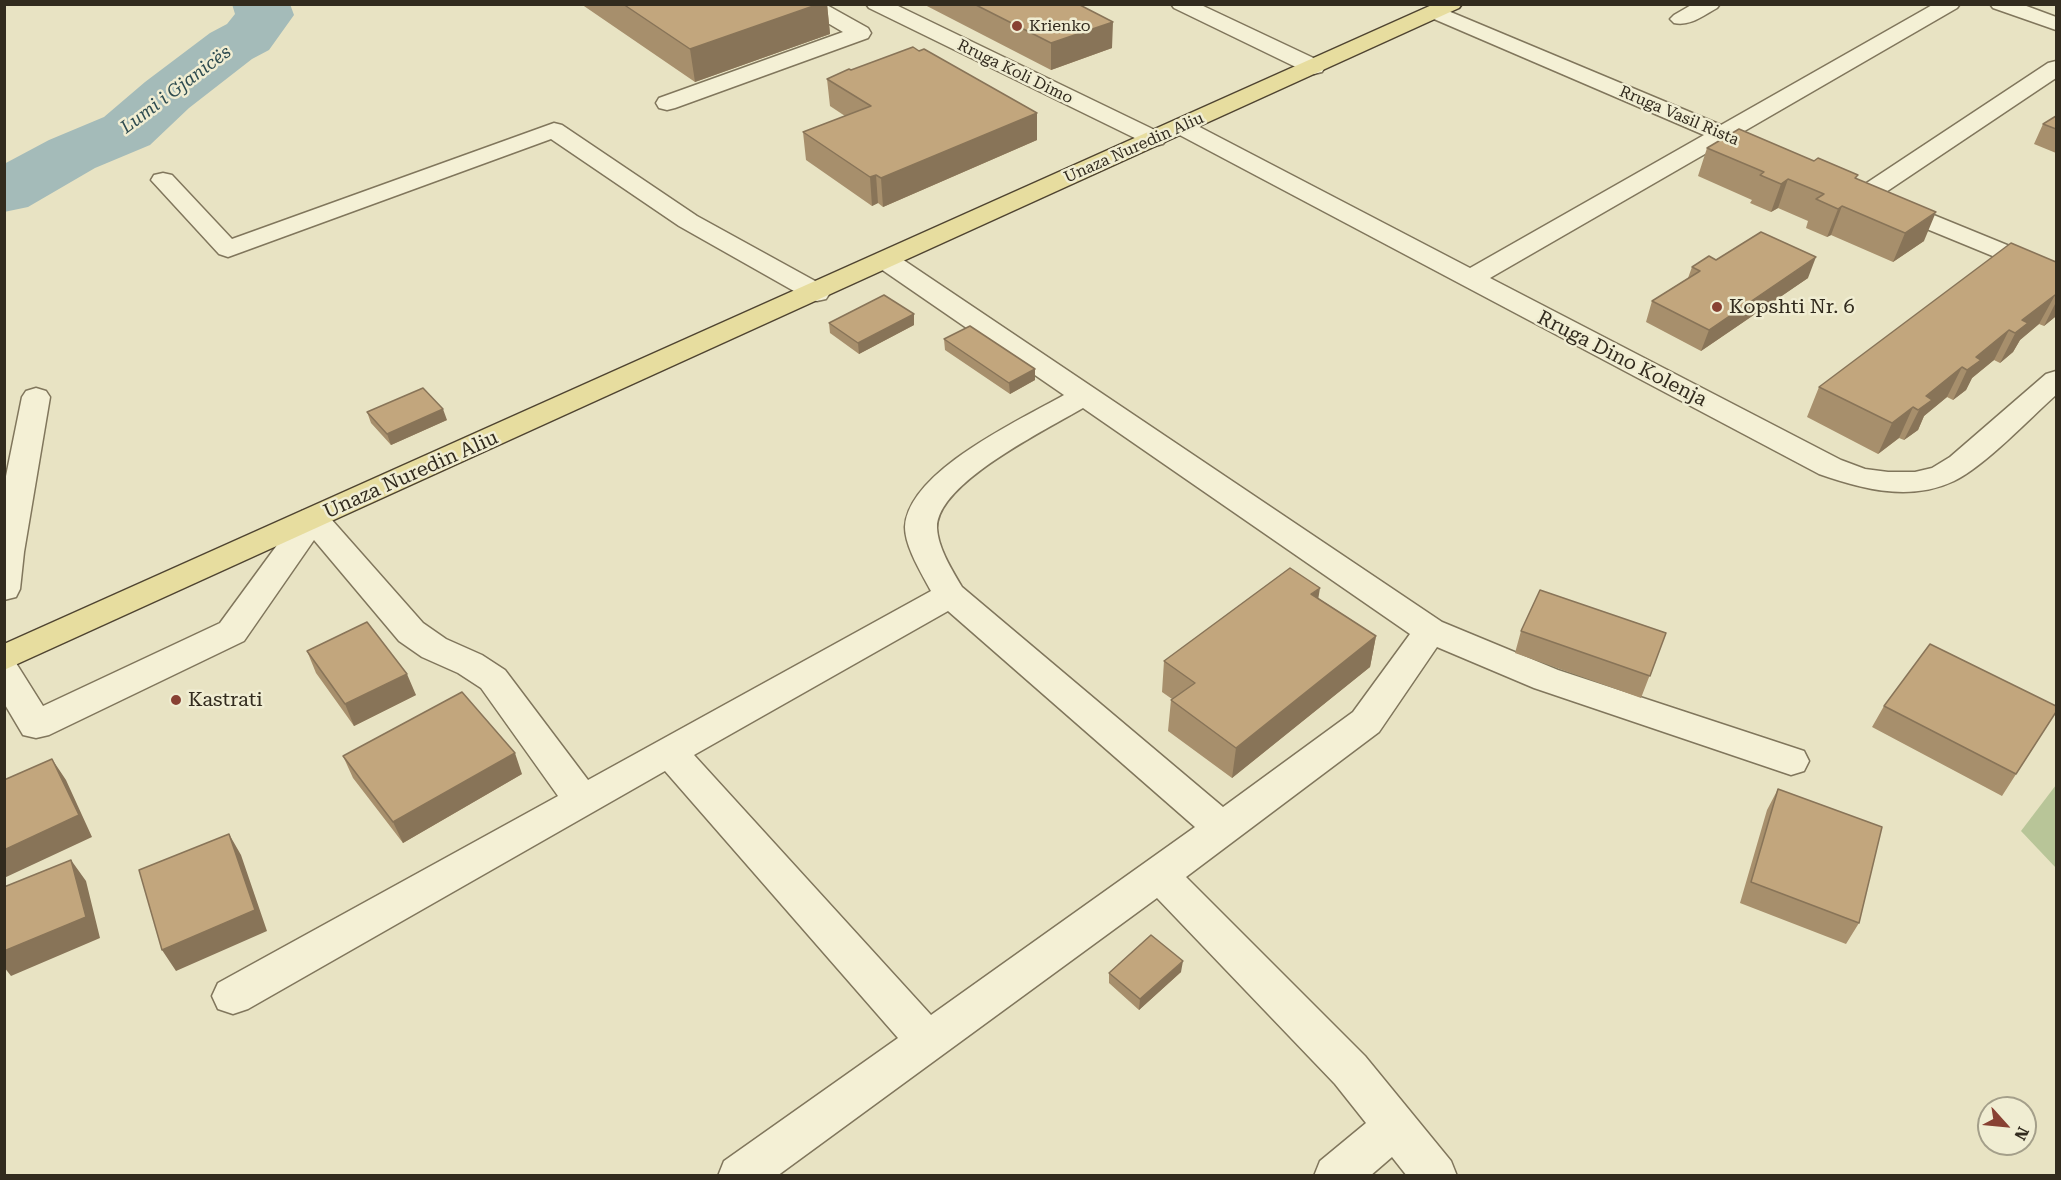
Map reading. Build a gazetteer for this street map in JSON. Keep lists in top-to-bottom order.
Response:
{
  "streets": {
    "main road": ["Unaza Nuredin Aliu"],
    "street": ["Rruga Koli Dimo", "Rruga Vasil Rista", "Rruga Dino Kolenja"]
  },
  "crossings": [
    ["Rruga Koli Dimo", "Unaza Nuredin Aliu"],
    ["Rruga Vasil Rista", "Unaza Nuredin Aliu"],
    ["Unaza Nuredin Aliu", "Rruga Dino Kolenja"]
  ],
  "water": ["Lumi i Gjanicës"],
  "places": ["Krienko", "Kopshti Nr. 6", "Kastrati"],
  "north": "bottom right"
}
